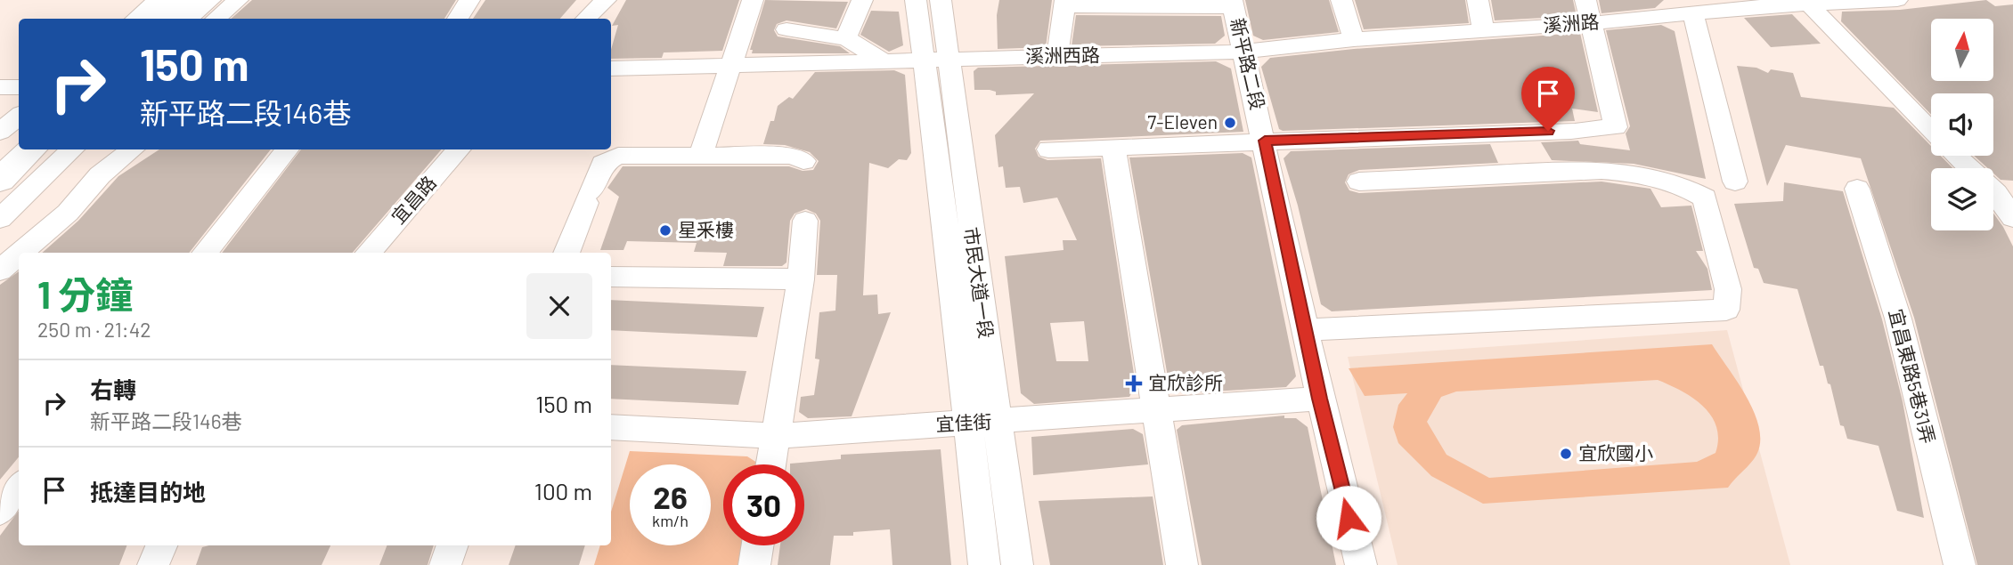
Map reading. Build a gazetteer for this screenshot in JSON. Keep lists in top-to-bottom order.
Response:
{
  "streets": {
    "street": [
      "溪洲路",
      "溪洲西路",
      "新平路二段",
      "宜昌路",
      "市民大道一段",
      "宜昌東路5巷31弄",
      "宜佳街"
    ]
  },
  "crossings": [
    ["溪洲路", "溪洲西路"],
    ["溪洲路", "新平路二段"],
    ["溪洲西路", "新平路二段"],
    ["溪洲西路", "市民大道一段"],
    ["新平路二段", "宜佳街"],
    ["市民大道一段", "宜佳街"]
  ],
  "places": {
    "other": ["7-Eleven", "星釆樓", "宜欣國小"],
    "health": ["宜欣診所"]
  },
  "north": "top",
  "page": {
    "turn": ["150 m", "新平路二段146巷"],
    "heading": ["1 分鐘", "250 m · 21:42"],
    "list": [
      {
        "name": "右轉",
        "note": "新平路二段146巷",
        "value": "150 m"
      },
      {
        "name": "抵達目的地",
        "value": "100 m"
      }
    ],
    "speed": "26 km/h",
    "limit": "30"
  }
}
